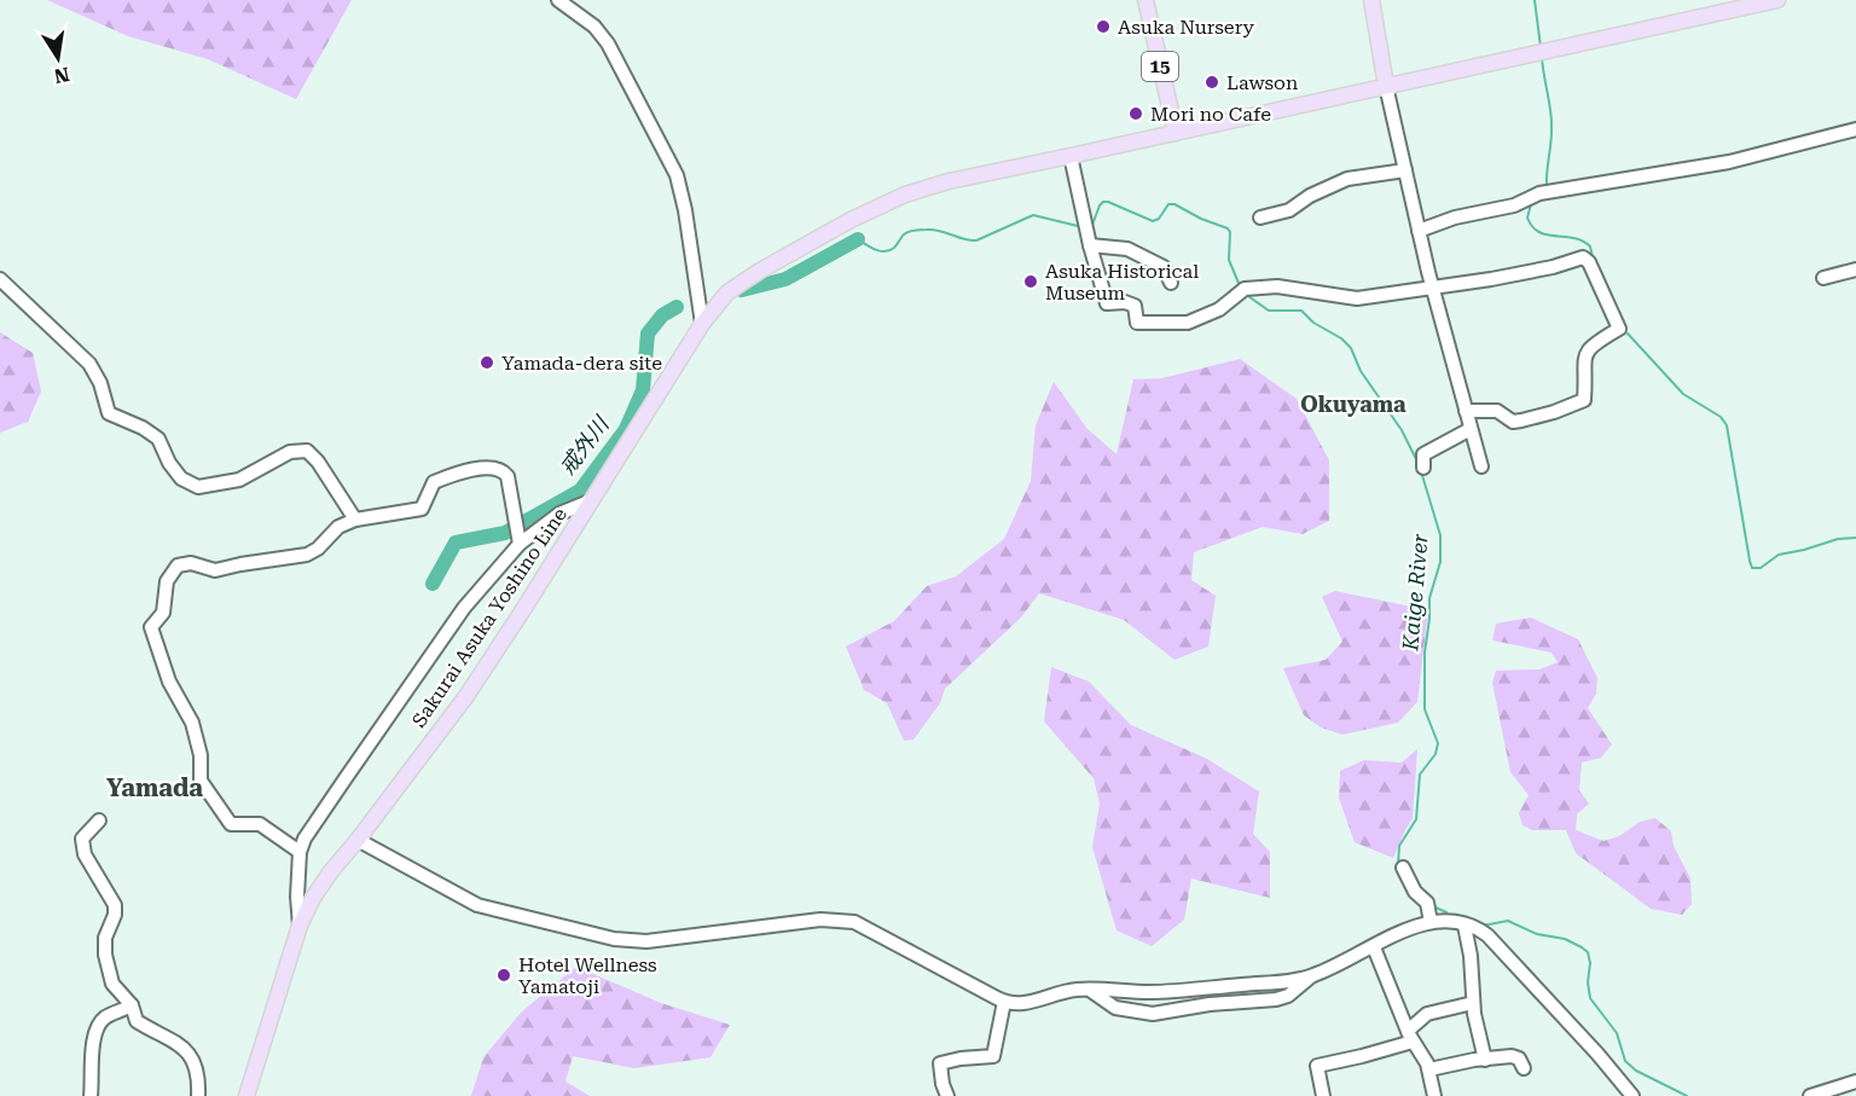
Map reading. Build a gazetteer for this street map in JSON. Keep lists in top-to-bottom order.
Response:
{
  "streets": {
    "main road": ["15", "Sakurai Asuka Yoshino Line"]
  },
  "crossings": [
    ["15", "Sakurai Asuka Yoshino Line"]
  ],
  "districts": ["Okuyama", "Yamada"],
  "water": ["戒外川", "Kaige River"],
  "places": [
    "Asuka Nursery",
    "Lawson",
    "Mori no Cafe",
    "Asuka Historical Museum",
    "Yamada-dera site",
    "Hotel Wellness Yamatoji"
  ],
  "north": "bottom"
}
